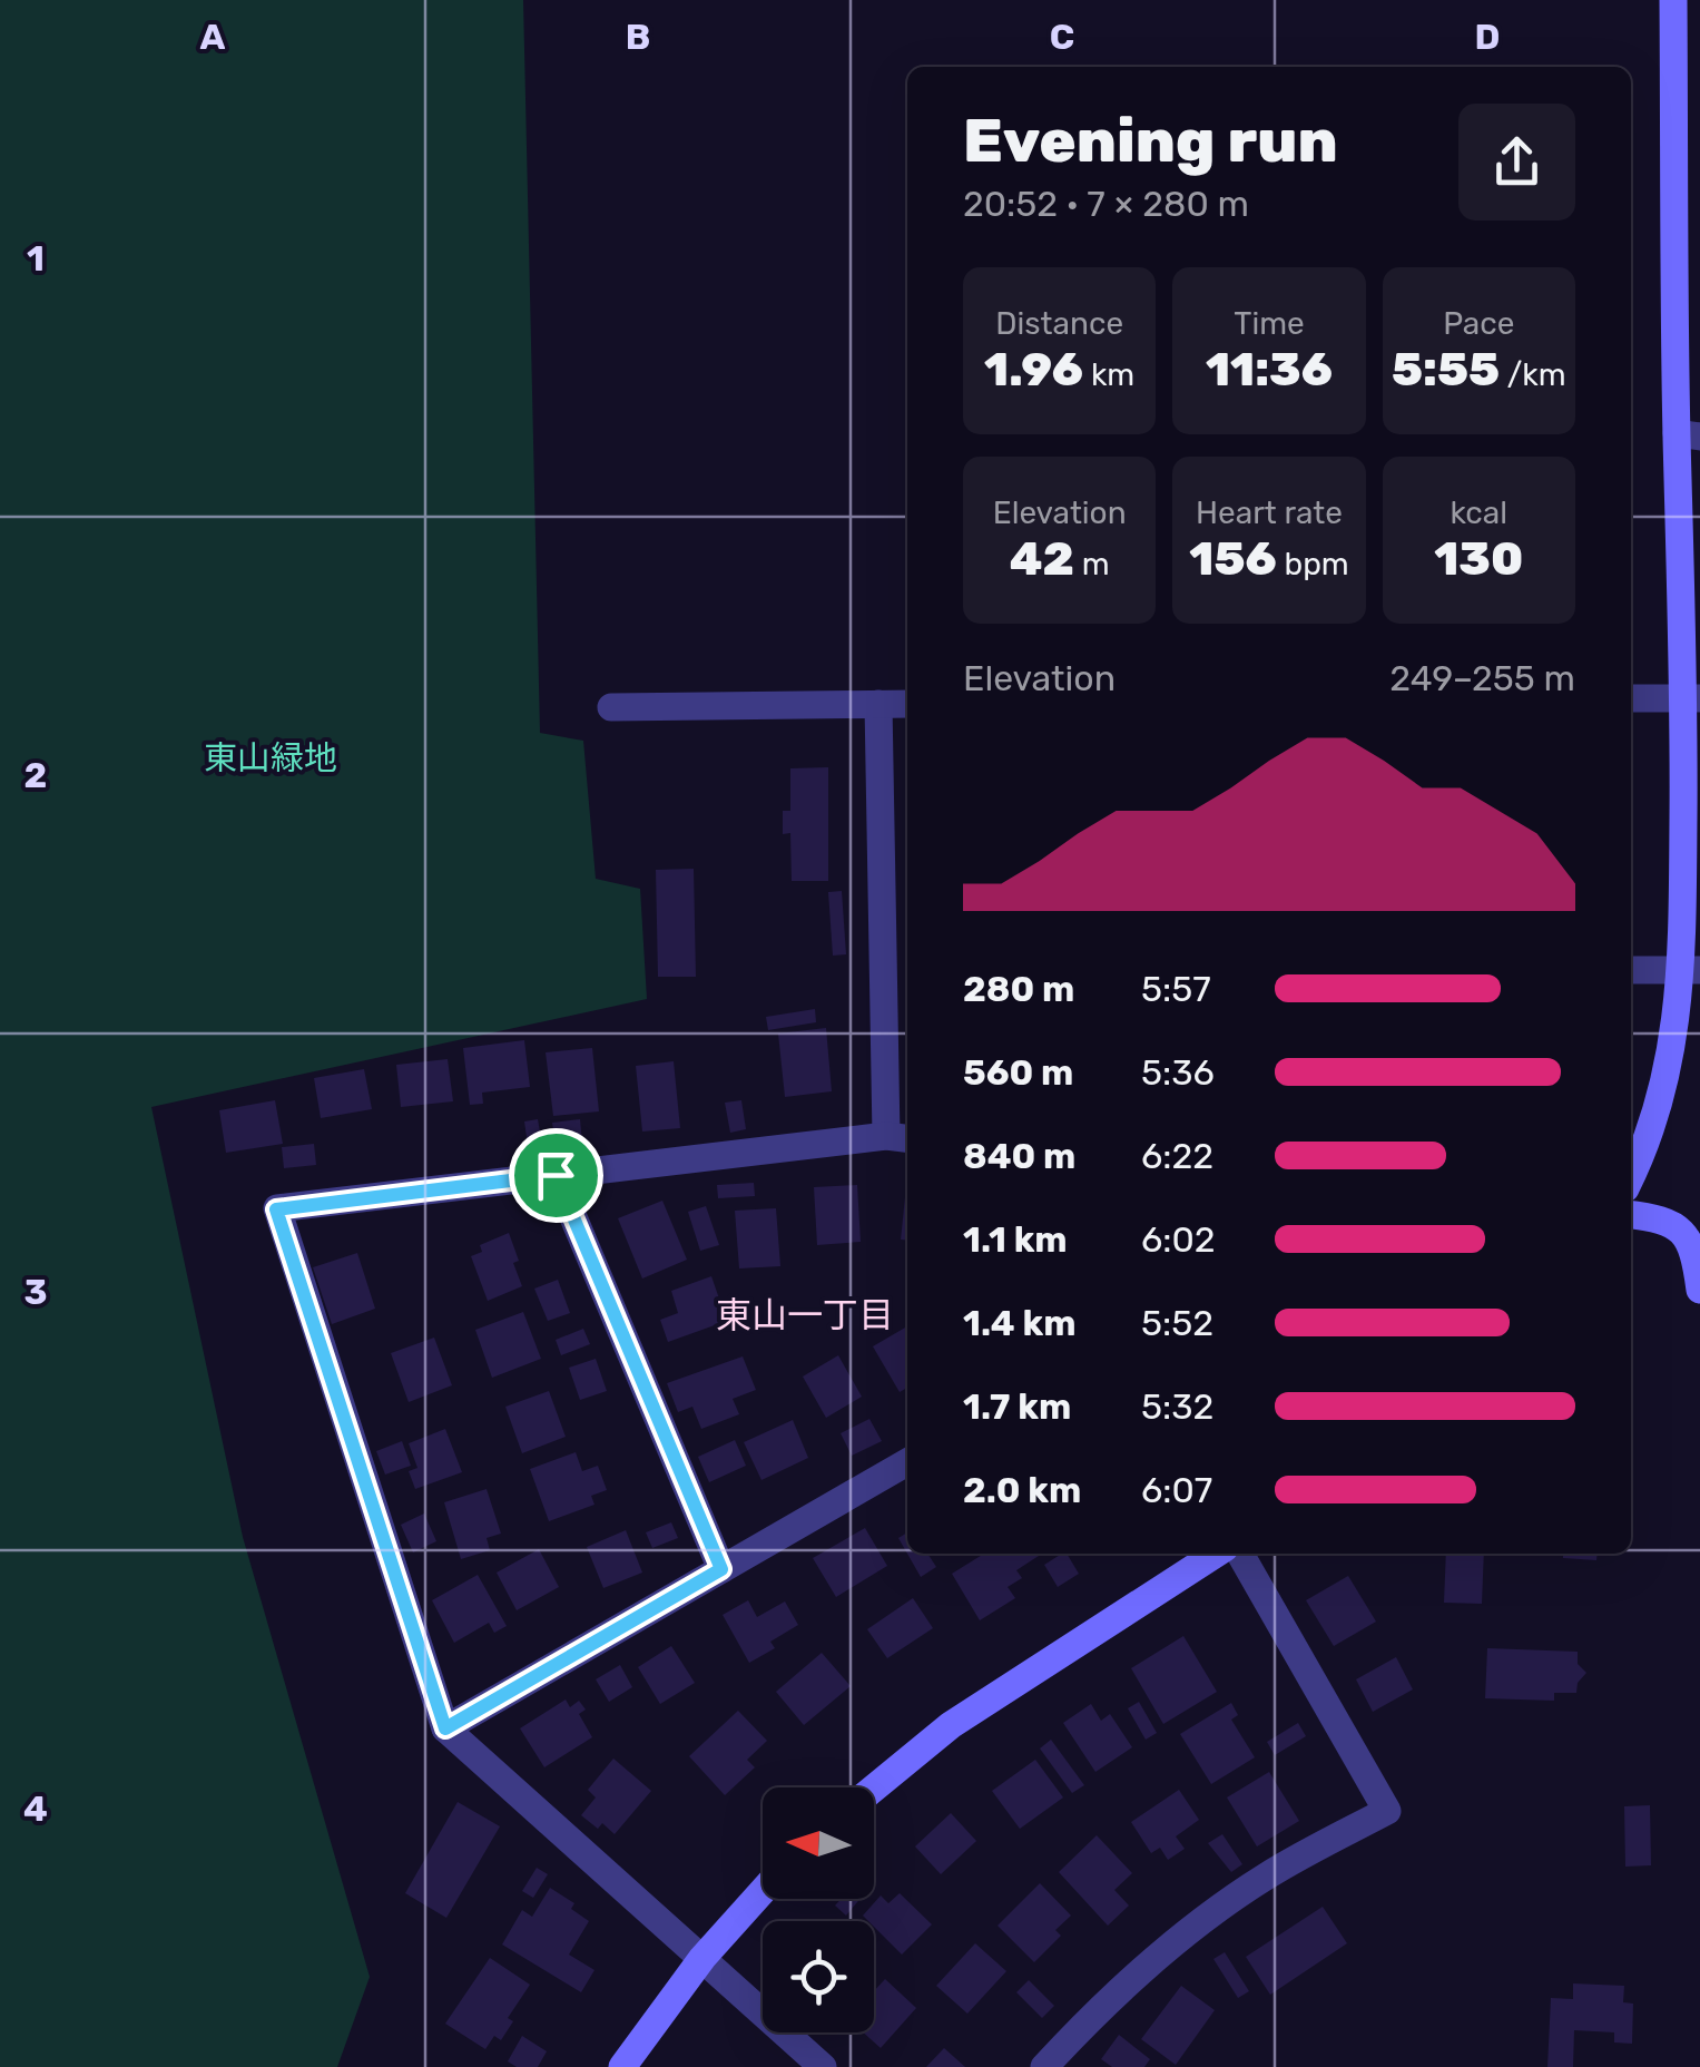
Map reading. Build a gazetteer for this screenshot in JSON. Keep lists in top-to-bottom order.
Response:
{
  "districts": ["東山一丁目"],
  "parks": ["東山緑地"],
  "north": "left",
  "page": {
    "heading": ["Evening run", "20:52 · 7 × 280 m"],
    "stats": [
      ["Distance", "1.96 km"],
      ["Time", "11:36"],
      ["Pace", "5:55 /km"],
      ["Elevation", "42 m"],
      ["Heart rate", "156 bpm"],
      ["kcal", "130"]
    ],
    "chart": ["Elevation", "249–255 m"],
    "list": [
      {
        "name": "280 m",
        "note": "5:57"
      },
      {
        "name": "560 m",
        "note": "5:36"
      },
      {
        "name": "840 m",
        "note": "6:22"
      },
      {
        "name": "1.1 km",
        "note": "6:02"
      },
      {
        "name": "1.4 km",
        "note": "5:52"
      },
      {
        "name": "1.7 km",
        "note": "5:32"
      },
      {
        "name": "2.0 km",
        "note": "6:07"
      }
    ]
  },
  "grid": {
    "columns": [
      "A",
      "B",
      "C",
      "D"
    ],
    "rows": [
      "1",
      "2",
      "3",
      "4"
    ]
  }
}
